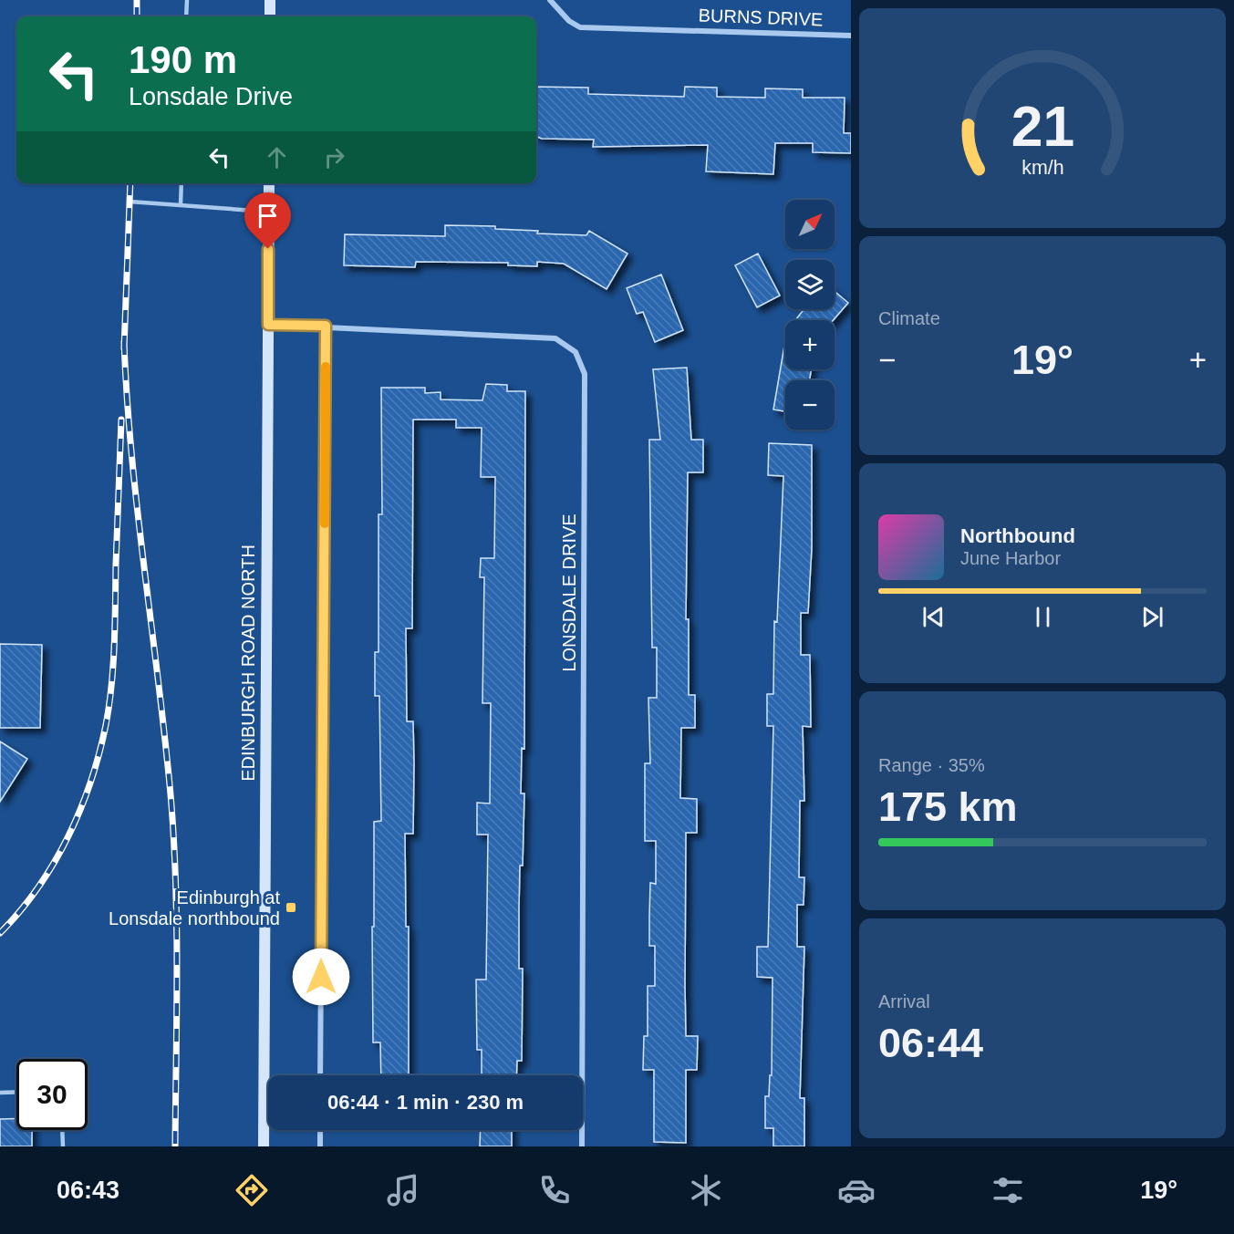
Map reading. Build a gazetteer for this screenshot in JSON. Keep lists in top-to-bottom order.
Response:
{
  "streets": {
    "main road": ["EDINBURGH ROAD NORTH"],
    "street": ["BURNS DRIVE", "LONSDALE DRIVE"]
  },
  "crossings": [
    ["LONSDALE DRIVE", "EDINBURGH ROAD NORTH"]
  ],
  "places": {
    "transit": ["Edinburgh at Lonsdale northbound"]
  },
  "north": "top right",
  "page": {
    "turn": ["190 m", "Lonsdale Drive"],
    "map_buttons": ["+", "−"],
    "tile": [
      "Climate",
      ["Range · 35%", "175 km"],
      ["Arrival", "06:44"]
    ],
    "heat": ["−", "19°", "+"],
    "song": ["Northbound", "June Harbor"],
    "limit": "30",
    "trip": "06:44 · 1 min · 230 m",
    "tabs": ["06:43", "19°"],
    "gauge": ["21", "km/h"]
  }
}
